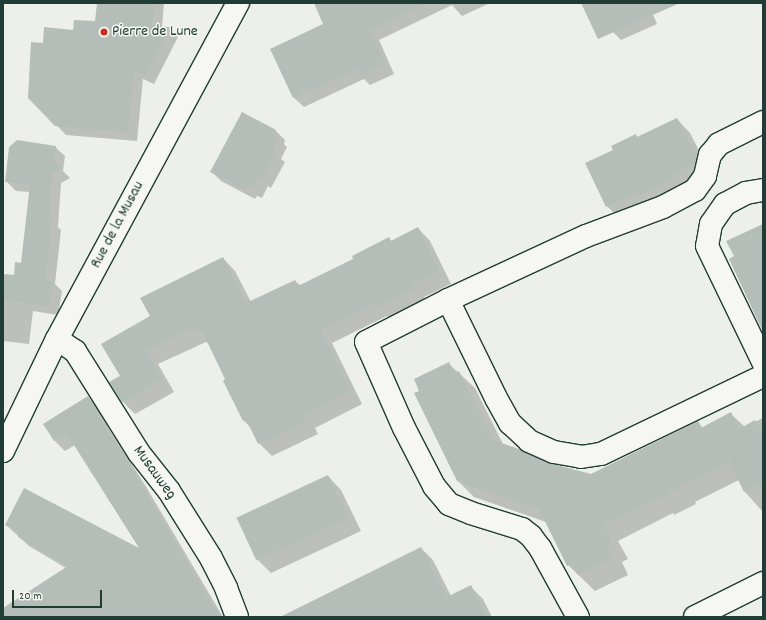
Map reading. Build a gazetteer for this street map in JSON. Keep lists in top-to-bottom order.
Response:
{
  "streets": {
    "street": ["Rue de la Musau", "Musauweg"]
  },
  "crossings": [
    ["Rue de la Musau", "Musauweg"]
  ],
  "places": ["Pierre de Lune"],
  "scale_bar": "20 m"
}
